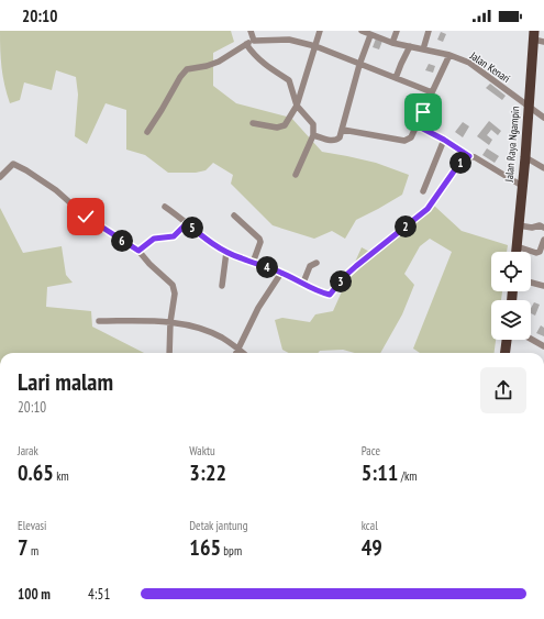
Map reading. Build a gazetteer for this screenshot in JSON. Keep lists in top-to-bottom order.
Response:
{
  "streets": {
    "main road": ["Jalan Raya Ngampin"],
    "street": ["Jalan Kenari"]
  },
  "crossings": [
    ["Jalan Kenari", "Jalan Raya Ngampin"]
  ],
  "page": {
    "status": "20:10",
    "pins": [
      "1",
      "2",
      "5",
      "6",
      "4",
      "3"
    ],
    "heading": ["Lari malam", "20:10"],
    "stats": [
      ["Jarak", "0.65 km"],
      ["Waktu", "3:22"],
      ["Pace", "5:11 /km"],
      ["Elevasi", "7 m"],
      ["Detak jantung", "165 bpm"],
      ["kcal", "49"]
    ],
    "list": [
      {
        "name": "100 m",
        "note": "4:51"
      }
    ]
  }
}
